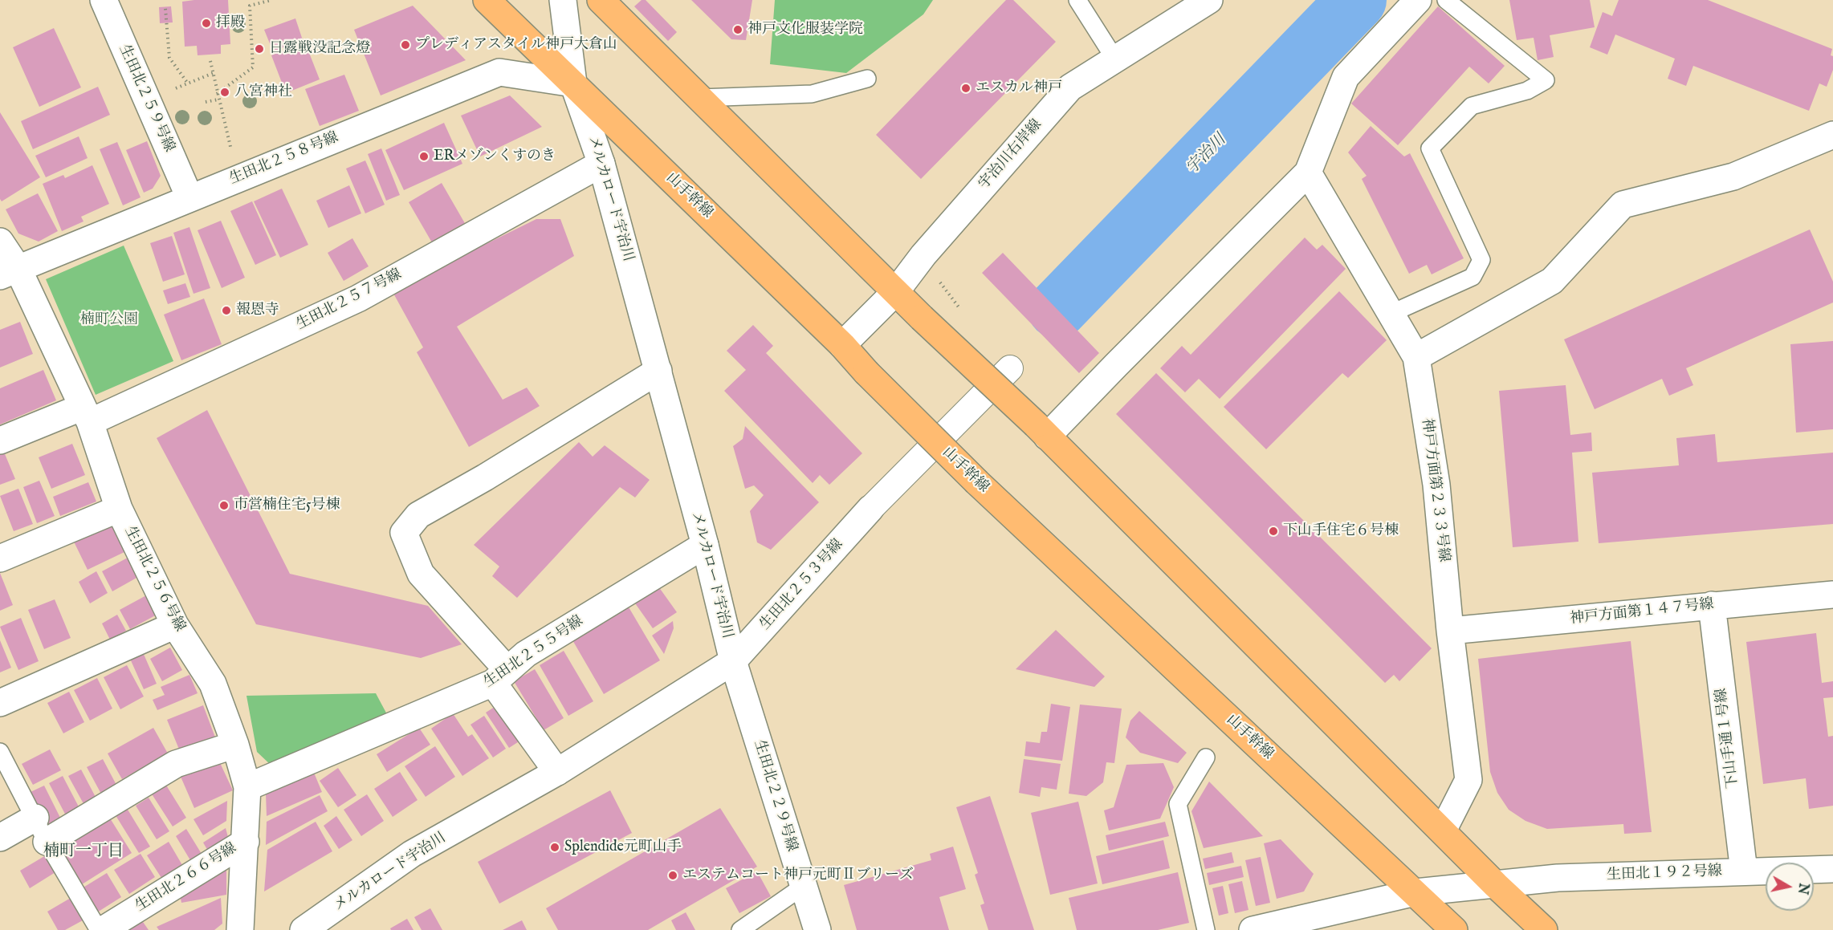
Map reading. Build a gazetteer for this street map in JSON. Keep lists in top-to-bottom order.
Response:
{
  "streets": {
    "main road": ["山手幹線"],
    "street": [
      "生田北２５９号線",
      "宇治川右岸線",
      "生田北２５８号線",
      "メルカロード宇治川",
      "生田北２５７号線",
      "神戸方面第２３３号線",
      "生田北２５６号線",
      "生田北２５３号線",
      "神戸方面第１４７号線",
      "生田北２５５号線",
      "下山手通１号線",
      "生田北２２９号線",
      "生田北１９２号線",
      "生田北２６６号線"
    ]
  },
  "crossings": [
    ["生田北２５９号線", "生田北２５８号線"],
    ["宇治川右岸線", "山手幹線"],
    ["生田北２５８号線", "山手幹線"],
    ["生田北２５８号線", "メルカロード宇治川"],
    ["生田北２５８号線", "生田北２５６号線"],
    ["山手幹線", "メルカロード宇治川"],
    ["山手幹線", "生田北１９２号線"],
    ["メルカロード宇治川", "生田北２５７号線"],
    ["メルカロード宇治川", "生田北２５３号線"],
    ["メルカロード宇治川", "生田北２５５号線"],
    ["メルカロード宇治川", "生田北２２９号線"],
    ["生田北２５７号線", "生田北２５６号線"],
    ["神戸方面第２３３号線", "神戸方面第１４７号線"],
    ["生田北２５６号線", "生田北２５５号線"],
    ["生田北２５６号線", "生田北２６６号線"],
    ["生田北２５３号線", "生田北２２９号線"],
    ["神戸方面第１４７号線", "下山手通１号線"],
    ["下山手通１号線", "生田北１９２号線"]
  ],
  "districts": ["楠町一丁目"],
  "water": ["宇治川"],
  "parks": ["楠町公園"],
  "places": [
    "拝殿",
    "神戸文化服装学院",
    "プレディアスタイル神戸大倉山",
    "日露戦没記念燈",
    "エスカル神戸",
    "八宮神社",
    "ERメゾンくすのき",
    "報恩寺",
    "市営楠住宅5号棟",
    "下山手住宅６号棟",
    "Splendide元町山手",
    "エステムコート神戸元町Ⅱブリーズ"
  ],
  "north": "right"
}
